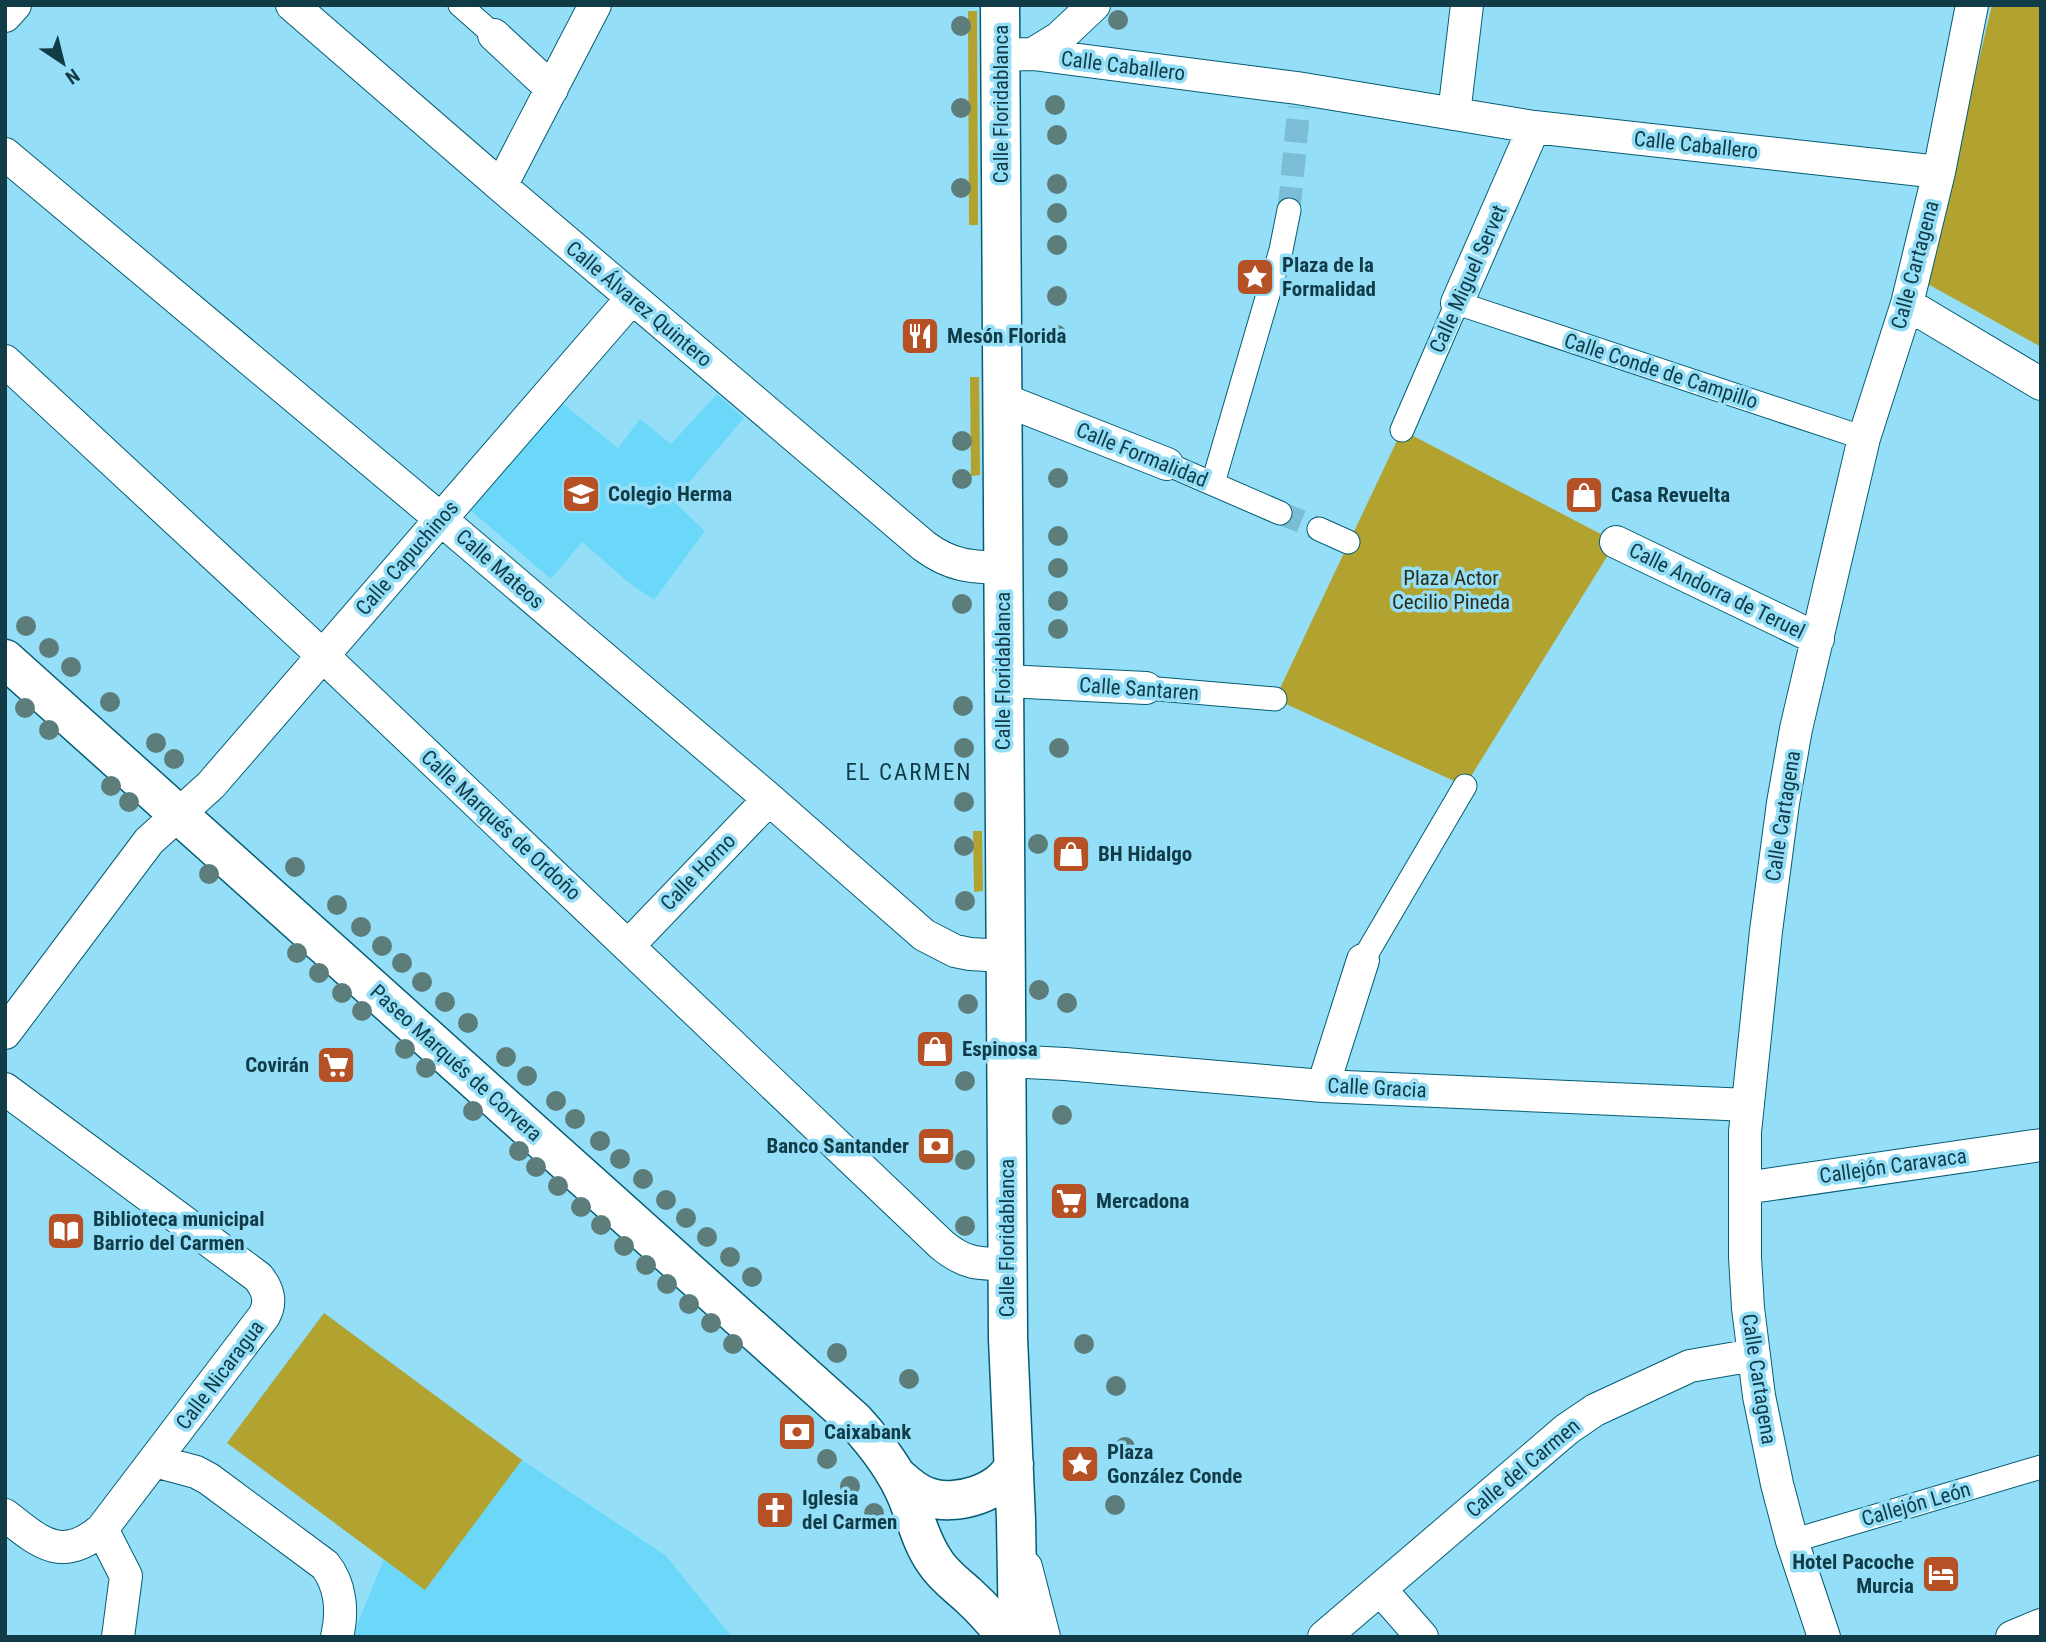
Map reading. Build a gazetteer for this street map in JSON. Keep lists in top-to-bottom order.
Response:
{
  "streets": {
    "main road": ["Calle Floridablanca", "Paseo Marqués de Corvera"],
    "street": [
      "Calle Caballero",
      "Calle Cartagena",
      "Calle Miguel Servet",
      "Calle Álvarez Quintero",
      "Calle Conde de Campillo",
      "Calle Formalidad",
      "Calle Capuchinos",
      "Calle Mateos",
      "Calle Andorra de Teruel",
      "Calle Santaren",
      "Calle Marqués de Ordoño",
      "Calle Horno",
      "Calle Gracia",
      "Callejón Caravaca",
      "Calle Nicaragua",
      "Calle del Carmen",
      "Callejón León"
    ]
  },
  "crossings": [
    ["Calle Caballero", "Calle Floridablanca"],
    ["Calle Caballero", "Calle Cartagena"],
    ["Calle Caballero", "Calle Miguel Servet"],
    ["Calle Floridablanca", "Calle Álvarez Quintero"],
    ["Calle Floridablanca", "Calle Formalidad"],
    ["Calle Floridablanca", "Calle Mateos"],
    ["Calle Floridablanca", "Calle Santaren"],
    ["Calle Floridablanca", "Calle Marqués de Ordoño"],
    ["Calle Floridablanca", "Calle Gracia"],
    ["Calle Cartagena", "Calle Conde de Campillo"],
    ["Calle Cartagena", "Calle Andorra de Teruel"],
    ["Calle Cartagena", "Calle Gracia"],
    ["Calle Cartagena", "Callejón Caravaca"],
    ["Calle Cartagena", "Calle del Carmen"],
    ["Calle Cartagena", "Callejón León"],
    ["Calle Miguel Servet", "Calle Conde de Campillo"],
    ["Calle Álvarez Quintero", "Calle Capuchinos"],
    ["Calle Capuchinos", "Calle Mateos"],
    ["Calle Capuchinos", "Calle Marqués de Ordoño"],
    ["Calle Capuchinos", "Paseo Marqués de Corvera"],
    ["Calle Mateos", "Calle Horno"],
    ["Calle Marqués de Ordoño", "Calle Horno"]
  ],
  "districts": ["EL CARMEN"],
  "parks": ["Plaza Actor Cecilio Pineda"],
  "places": {
    "place": ["Plaza de la Formalidad", "Plaza González Conde"],
    "restaurant": ["Mesón Florida"],
    "school or university": ["Colegio Herma"],
    "shop": ["Casa Revuelta", "BH Hidalgo", "Espinosa"],
    "supermarket": ["Covirán", "Mercadona"],
    "bank": ["Banco Santander", "Caixabank"],
    "library": ["Biblioteca municipal Barrio del Carmen"],
    "church": ["Iglesia del Carmen"],
    "hotel": ["Hotel Pacoche Murcia"]
  },
  "north": "bottom right"
}
